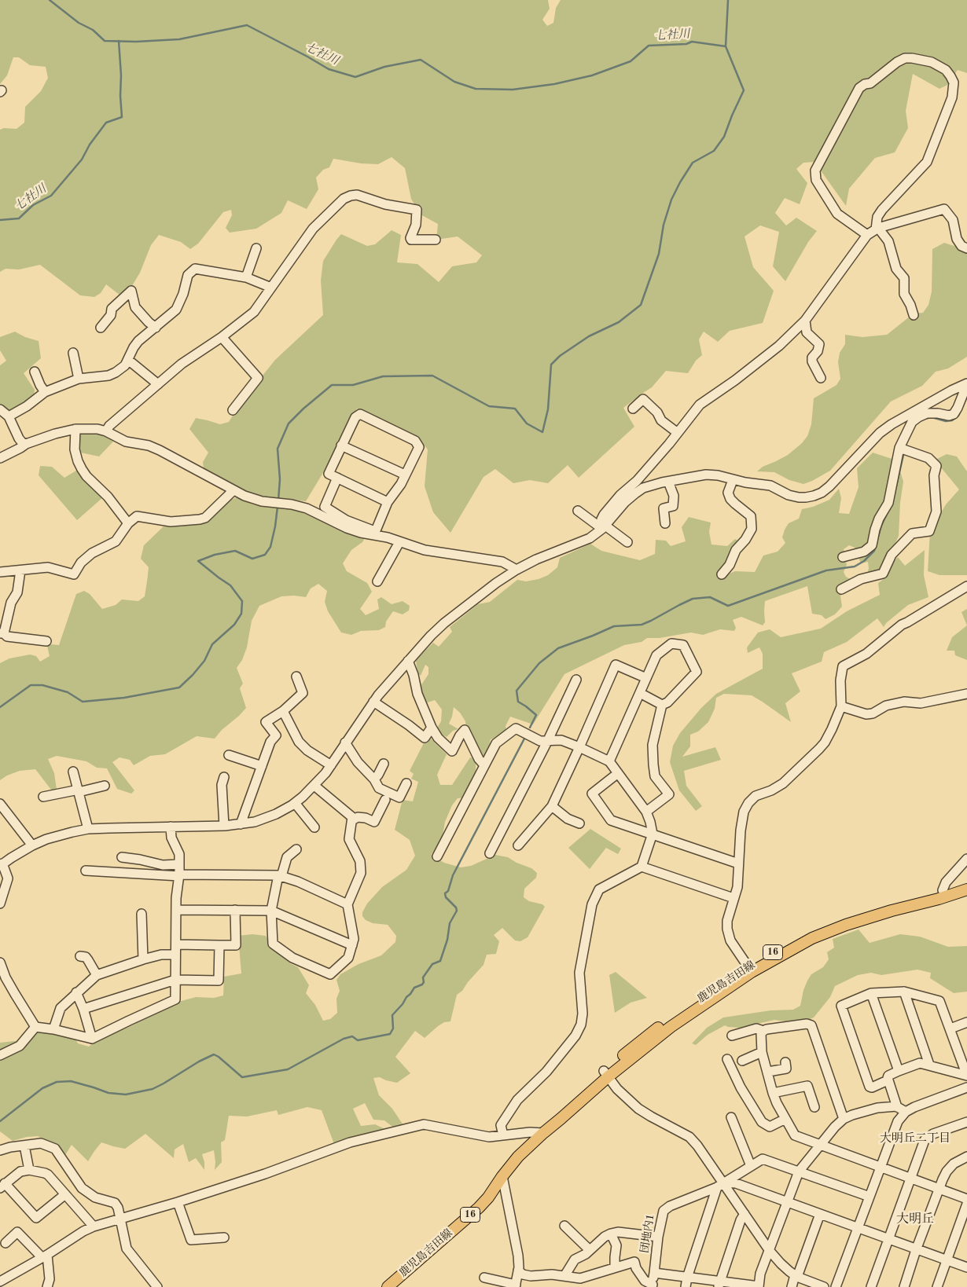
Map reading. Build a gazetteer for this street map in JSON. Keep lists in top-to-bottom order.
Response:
{
  "streets": {
    "main road": ["16", "鹿児島吉田線"],
    "street": ["団地内1"]
  },
  "districts": ["大明丘二丁目", "大明丘"],
  "water": ["七社川"]
}
